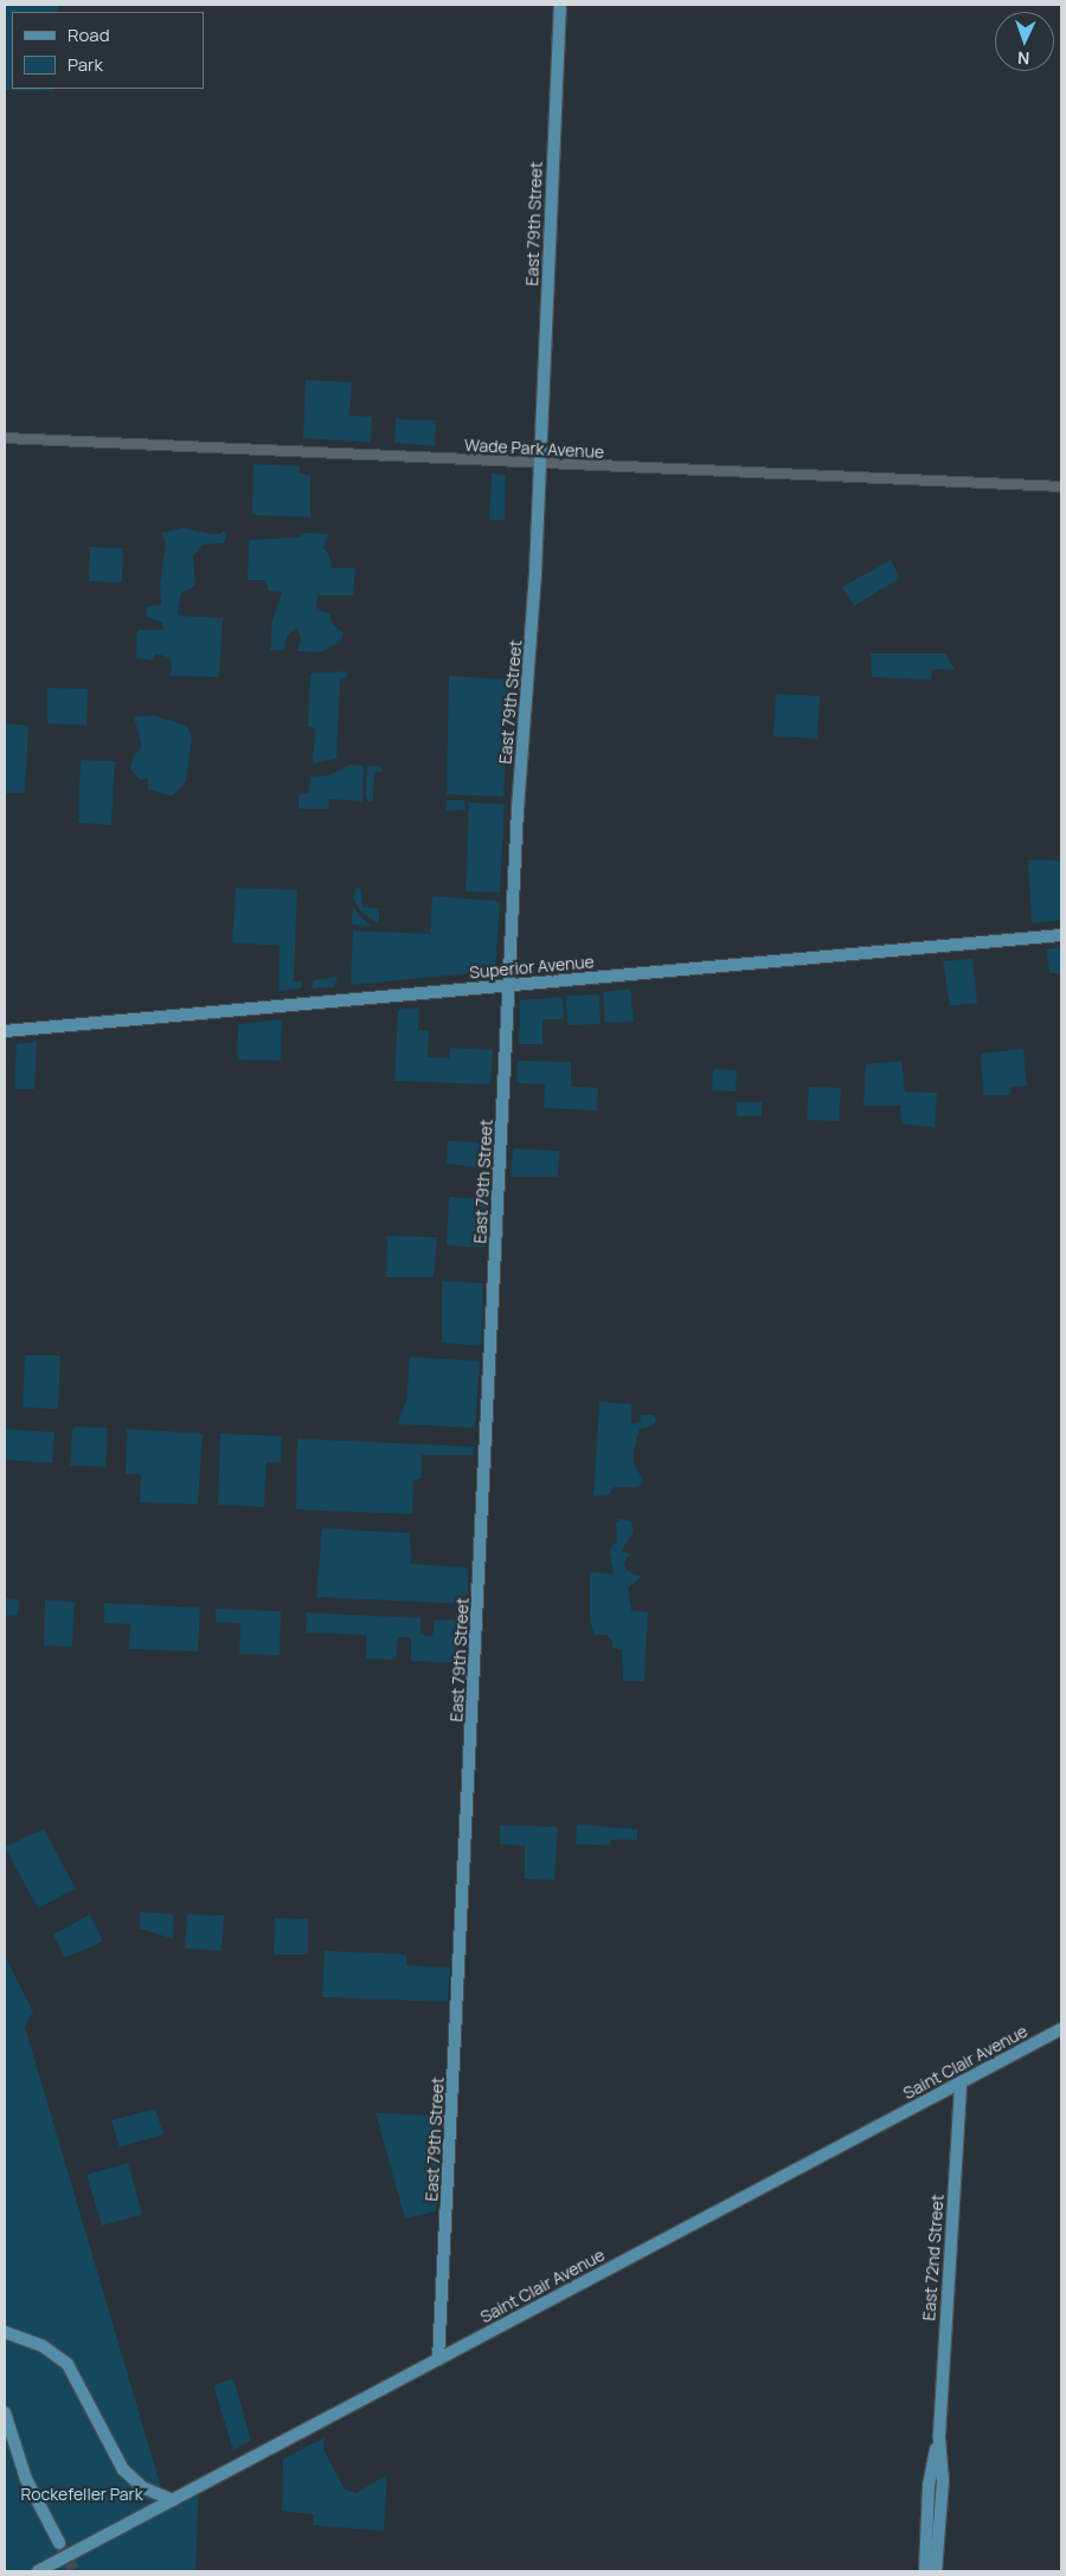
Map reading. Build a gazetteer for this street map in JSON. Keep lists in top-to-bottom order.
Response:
{
  "streets": {
    "main road": [
      "East 79th Street",
      "Superior Avenue",
      "Saint Clair Avenue",
      "East 72nd Street"
    ],
    "street": ["Wade Park Avenue"]
  },
  "crossings": [
    ["East 79th Street", "Wade Park Avenue"],
    ["East 79th Street", "Superior Avenue"],
    ["East 79th Street", "Saint Clair Avenue"],
    ["Saint Clair Avenue", "East 72nd Street"]
  ],
  "parks": ["Rockefeller Park"],
  "legend": ["Road", "Park"],
  "north": "bottom"
}
